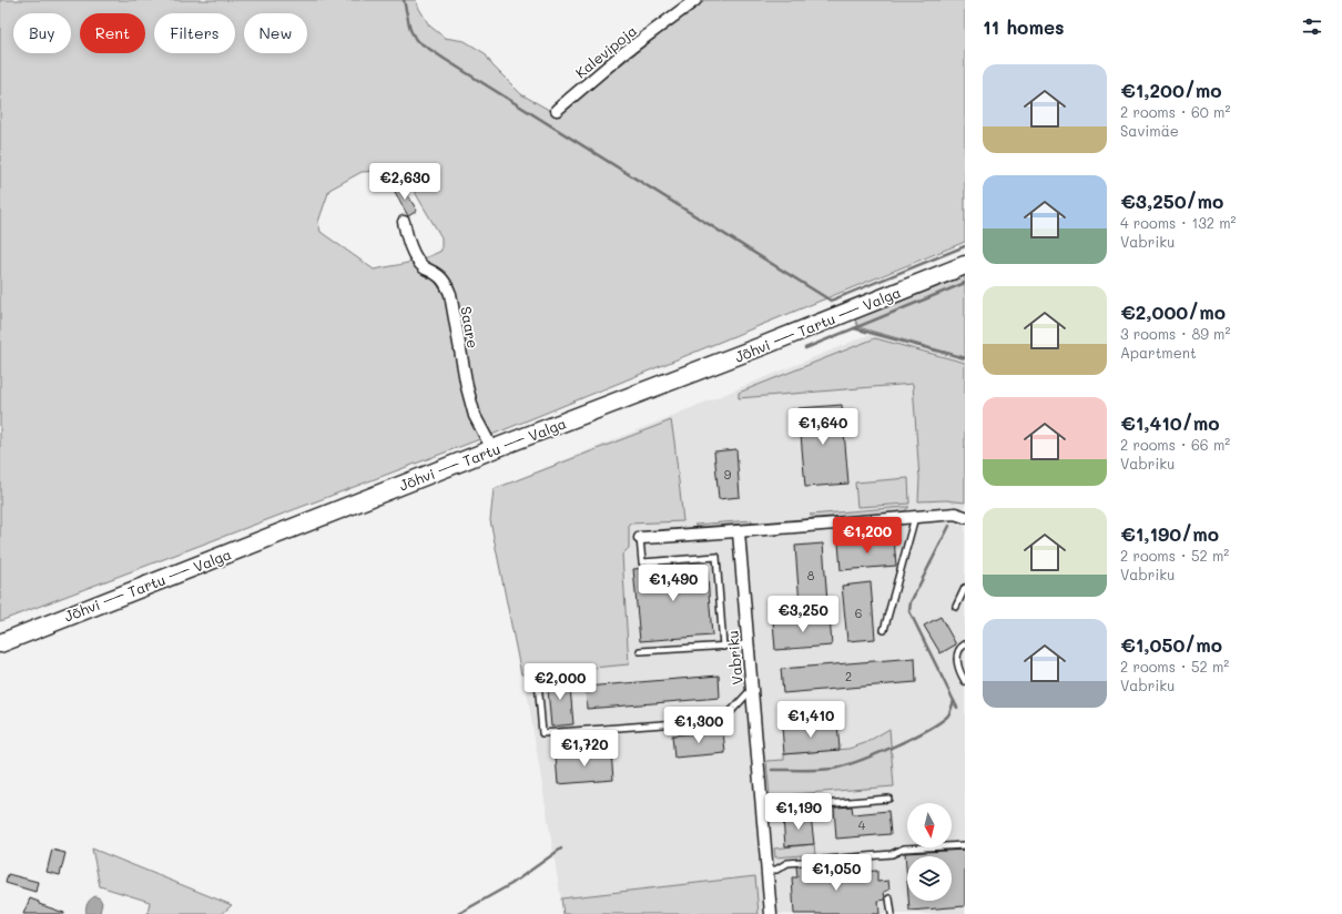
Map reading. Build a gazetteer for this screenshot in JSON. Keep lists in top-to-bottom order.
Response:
{
  "streets": {
    "highway": ["Jõhvi — Tartu — Valga"],
    "street": ["Kalevipoja", "Saare", "Vabriku"]
  },
  "crossings": [
    ["Jõhvi — Tartu — Valga", "Saare"]
  ],
  "house_numbers": [
    "9",
    "8",
    "6",
    "2",
    "4"
  ],
  "north": "bottom",
  "page": {
    "heading": "11 homes",
    "chip": [
      "Buy",
      "Rent",
      "Filters",
      "New"
    ],
    "list": [
      {
        "name": "€1,200/mo",
        "note": "2 rooms · 60 m² · Savimäe"
      },
      {
        "name": "€3,250/mo",
        "note": "4 rooms · 132 m² · Vabriku"
      },
      {
        "name": "€2,000/mo",
        "note": "3 rooms · 89 m² · Apartment"
      },
      {
        "name": "€1,410/mo",
        "note": "2 rooms · 66 m² · Vabriku"
      },
      {
        "name": "€1,190/mo",
        "note": "2 rooms · 52 m² · Vabriku"
      },
      {
        "name": "€1,050/mo",
        "note": "2 rooms · 52 m² · Vabriku"
      }
    ],
    "price": [
      "€2,630",
      "€1,640",
      "€1,200",
      "€1,490",
      "€3,250",
      "€2,000",
      "€1,410",
      "€1,300",
      "€1,720",
      "€1,190",
      "€1,050"
    ]
  }
}
